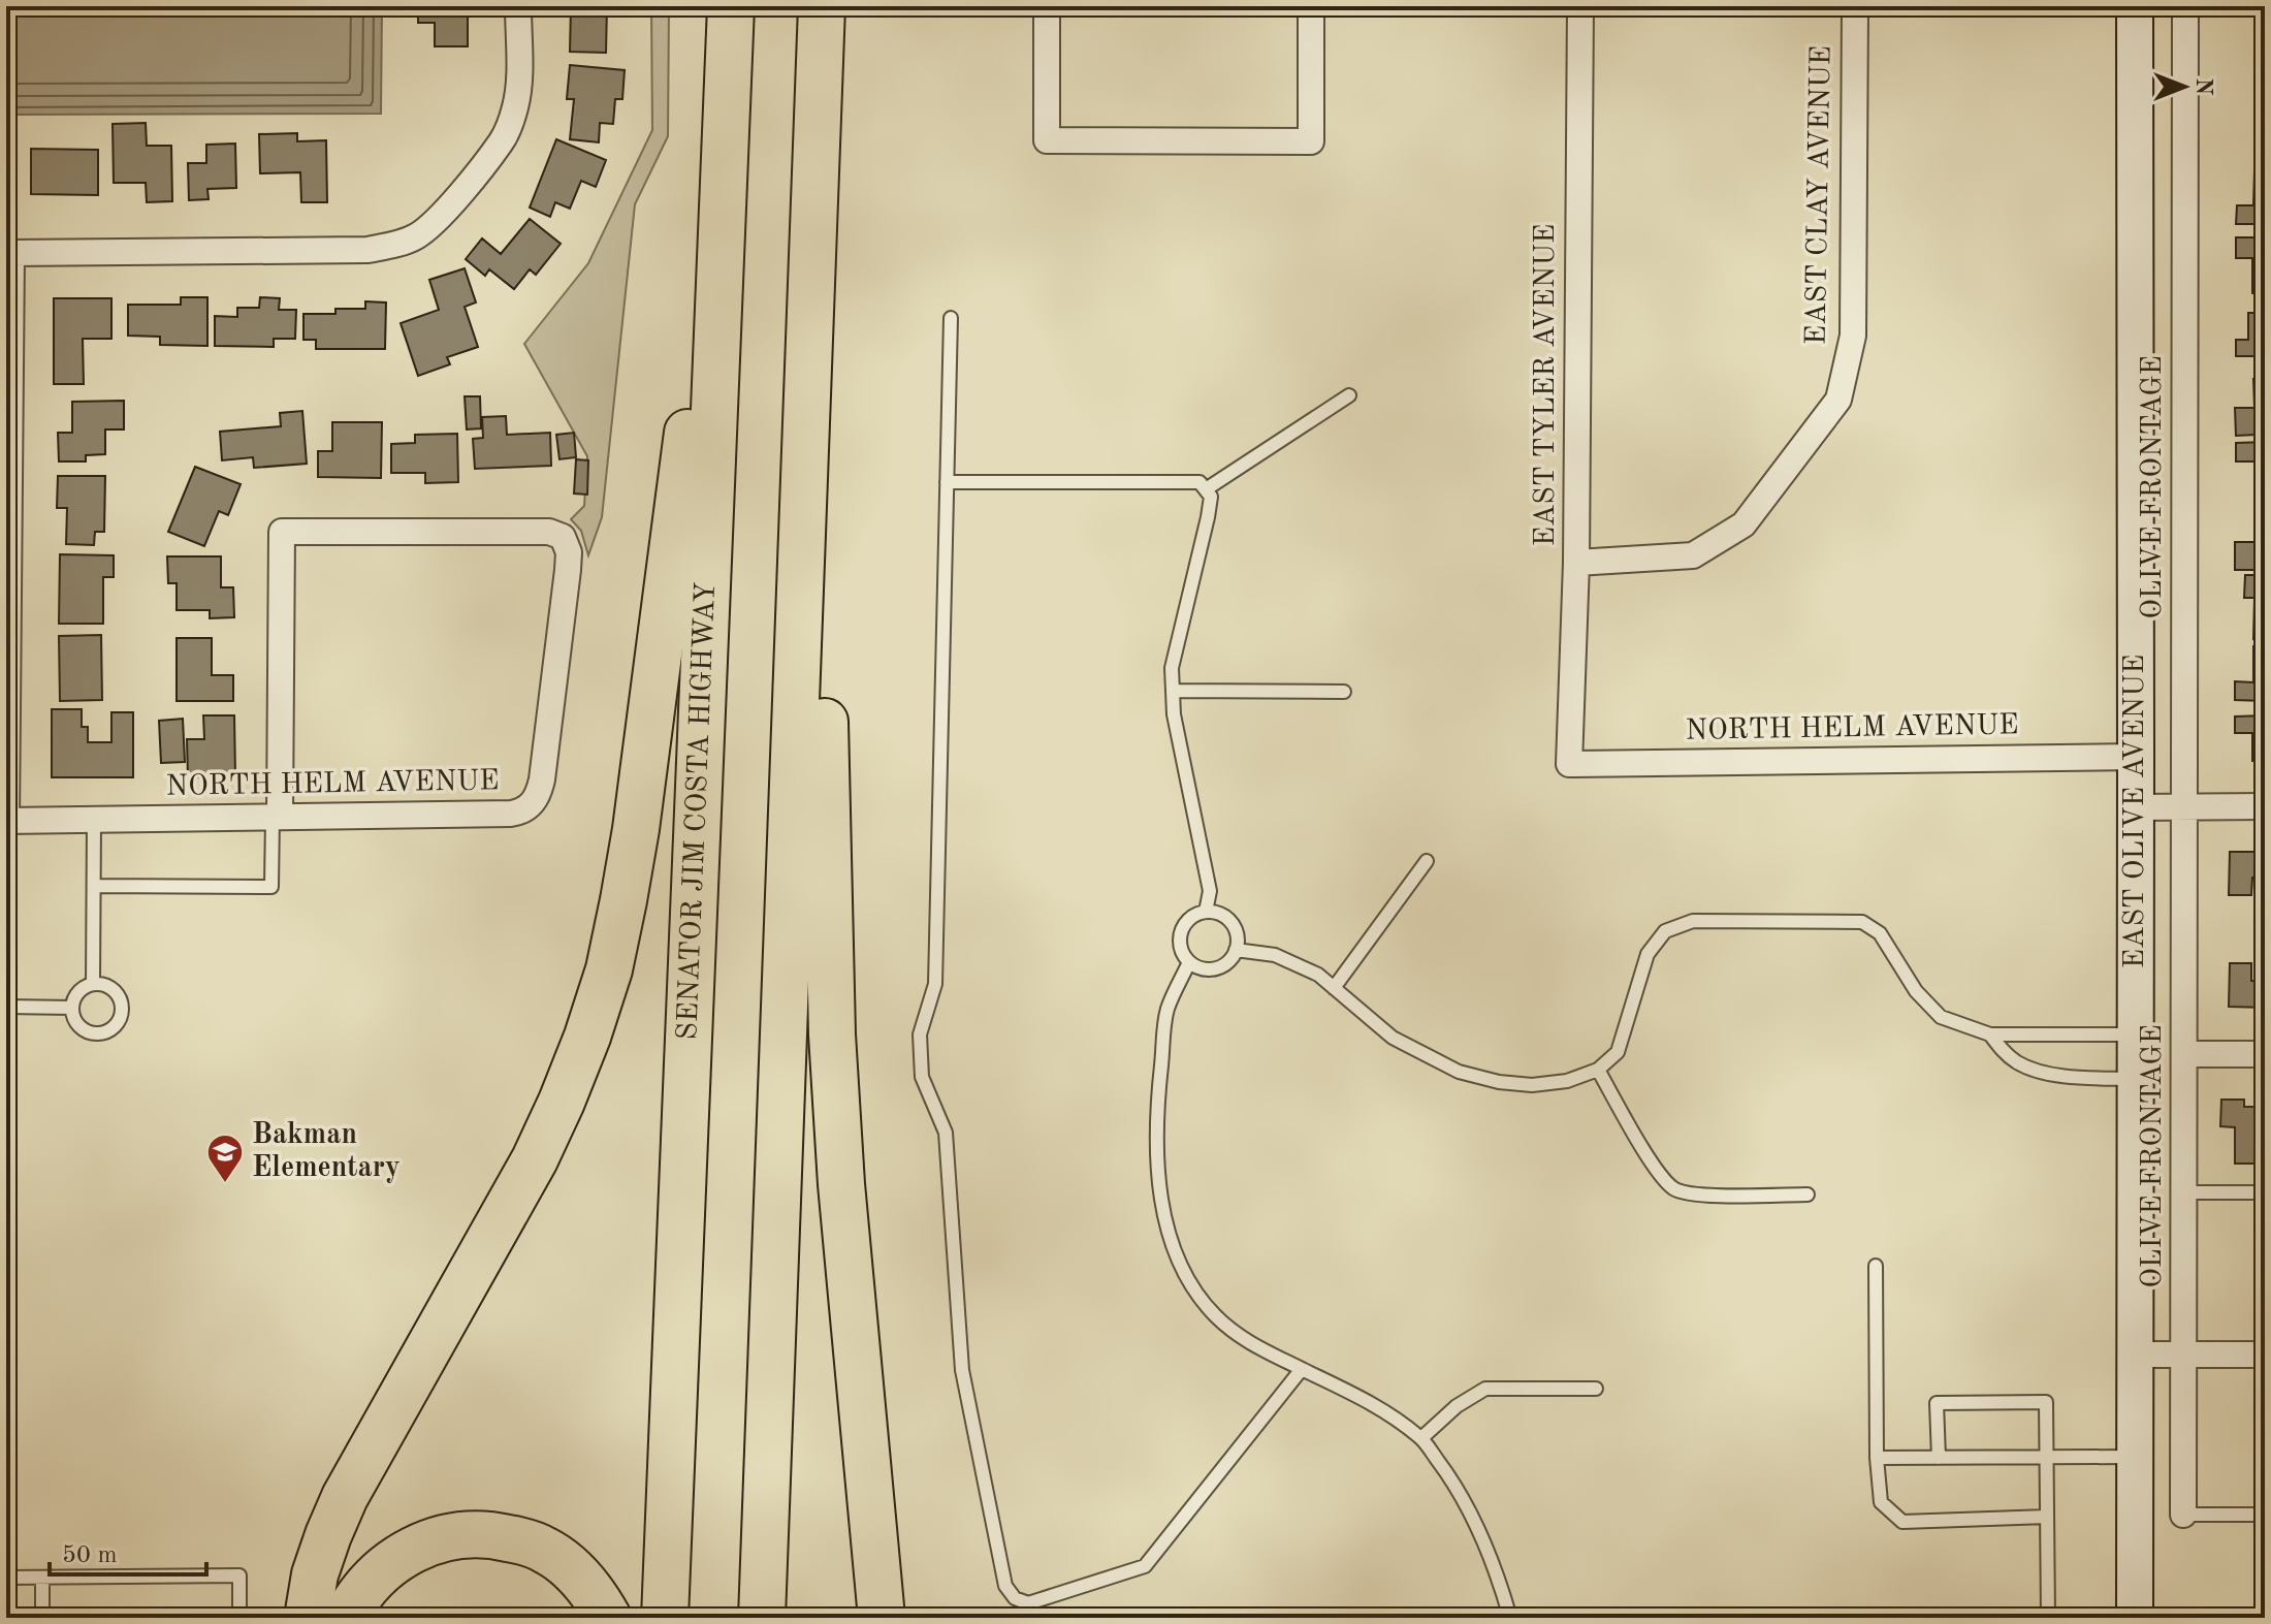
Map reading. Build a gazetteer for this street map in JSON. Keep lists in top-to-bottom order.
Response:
{
  "streets": {
    "highway": ["SENATOR JIM COSTA HIGHWAY"],
    "main road": ["EAST OLIVE AVENUE"],
    "street": [
      "EAST CLAY AVENUE",
      "EAST TYLER AVENUE",
      "OLIVE FRONTAGE",
      "NORTH HELM AVENUE"
    ]
  },
  "crossings": [
    ["EAST CLAY AVENUE", "EAST TYLER AVENUE"],
    ["EAST TYLER AVENUE", "NORTH HELM AVENUE"],
    ["NORTH HELM AVENUE", "EAST OLIVE AVENUE"]
  ],
  "places": {
    "school or university": ["Bakman Elementary"]
  },
  "scale_bar": "50 m",
  "north": "right"
}
